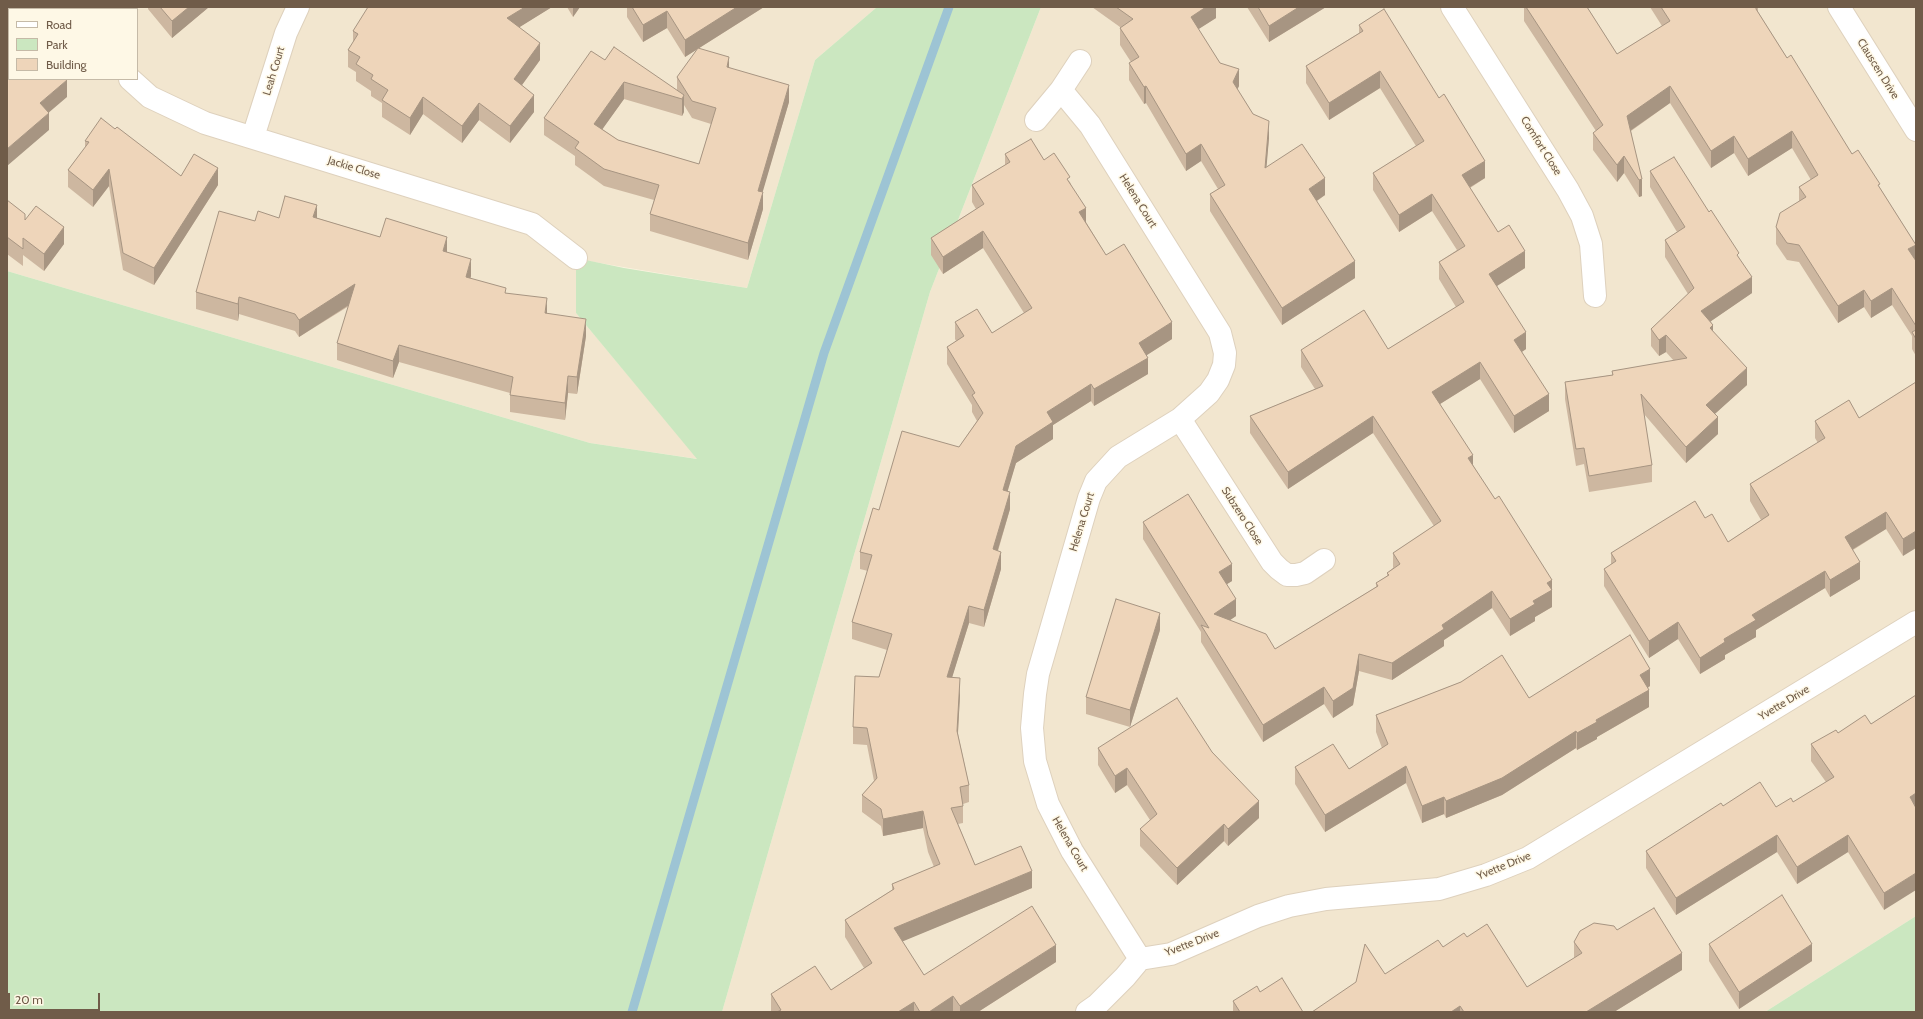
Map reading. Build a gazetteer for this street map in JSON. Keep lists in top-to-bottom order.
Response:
{
  "streets": {
    "street": [
      "Clauscen Drive",
      "Leah Court",
      "Comfort Close",
      "Jackie Close",
      "Helena Court",
      "Subzero Close",
      "Yvette Drive"
    ]
  },
  "crossings": [
    ["Leah Court", "Jackie Close"],
    ["Helena Court", "Subzero Close"],
    ["Helena Court", "Yvette Drive"]
  ],
  "legend": ["Road", "Park", "Building"],
  "scale_bar": "20 m"
}
